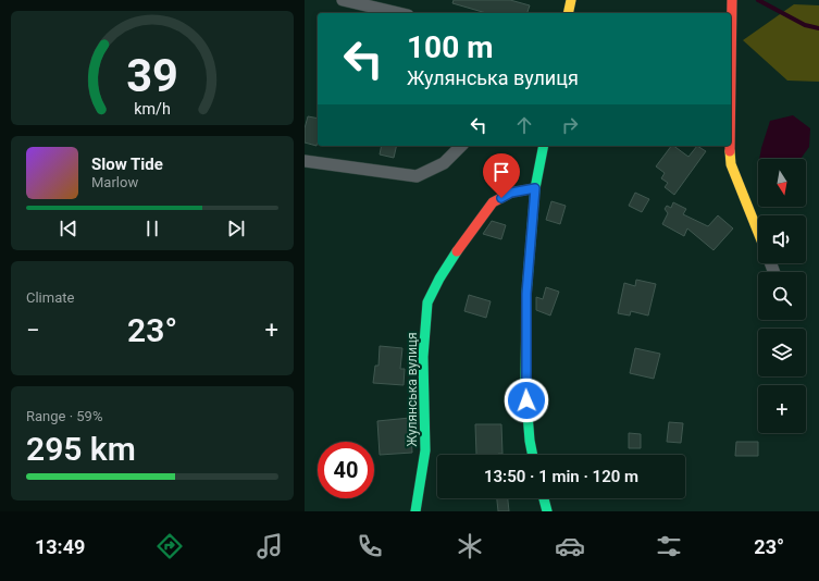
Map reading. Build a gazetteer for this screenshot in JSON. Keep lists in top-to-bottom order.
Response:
{
  "streets": {
    "street": ["Жулянська вулиця"]
  },
  "north": "bottom",
  "page": {
    "turn": ["100 m", "Жулянська вулиця"],
    "song": ["Slow Tide", "Marlow"],
    "map_buttons": "+",
    "tile": [
      "Climate",
      ["Range · 59%", "295 km"]
    ],
    "heat": ["−", "23°", "+"],
    "limit": "40",
    "trip": "13:50 · 1 min · 120 m",
    "tabs": ["13:49", "23°"],
    "gauge": ["39", "km/h"]
  }
}
